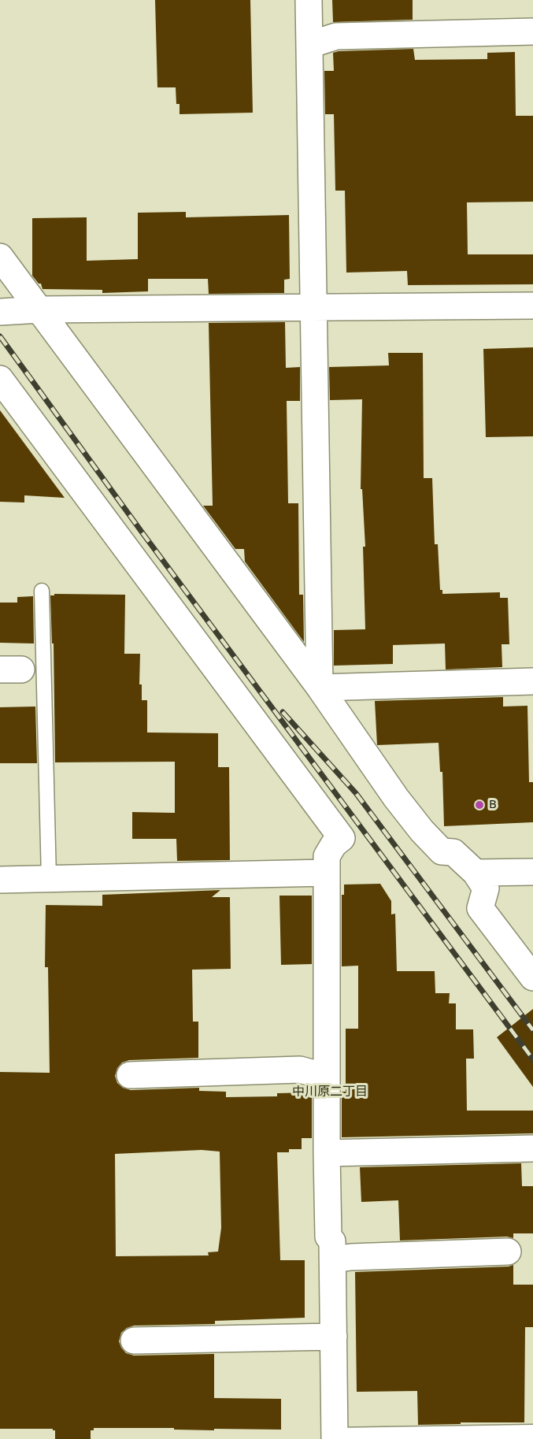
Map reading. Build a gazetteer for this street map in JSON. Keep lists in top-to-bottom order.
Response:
{
  "districts": ["中川原二丁目"],
  "places": ["B"]
}
